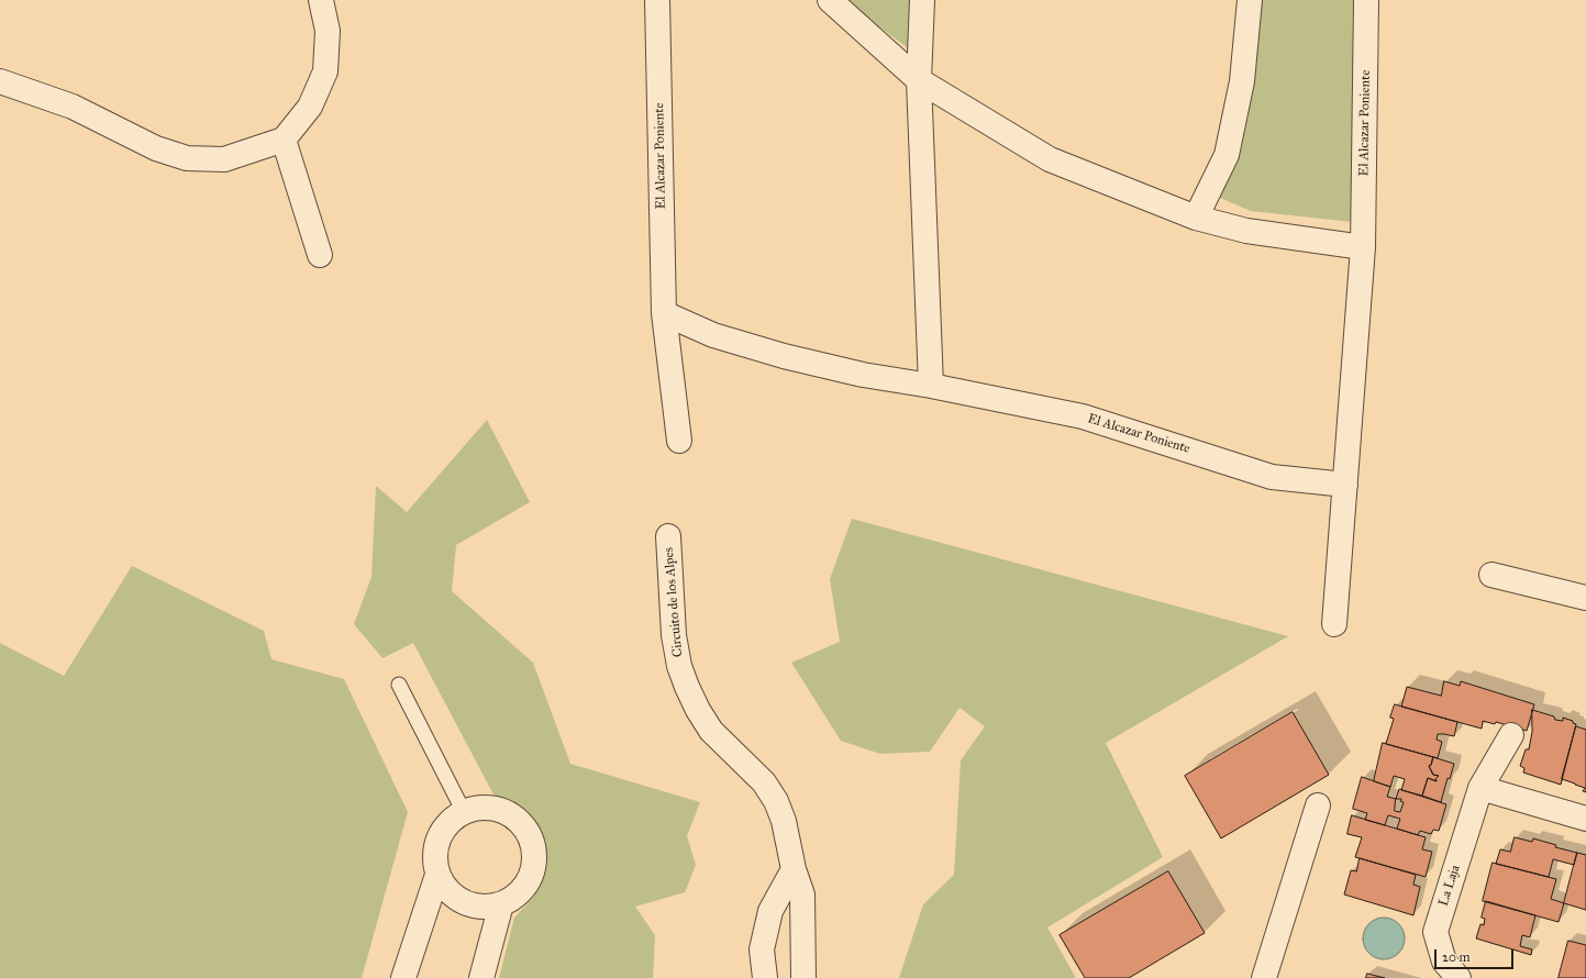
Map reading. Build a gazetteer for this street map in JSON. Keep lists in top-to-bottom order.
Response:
{
  "streets": {
    "street": ["El Alcazar Poniente", "Circuito de los Alpes", "La Laja"]
  },
  "scale_bar": "20 m"
}
